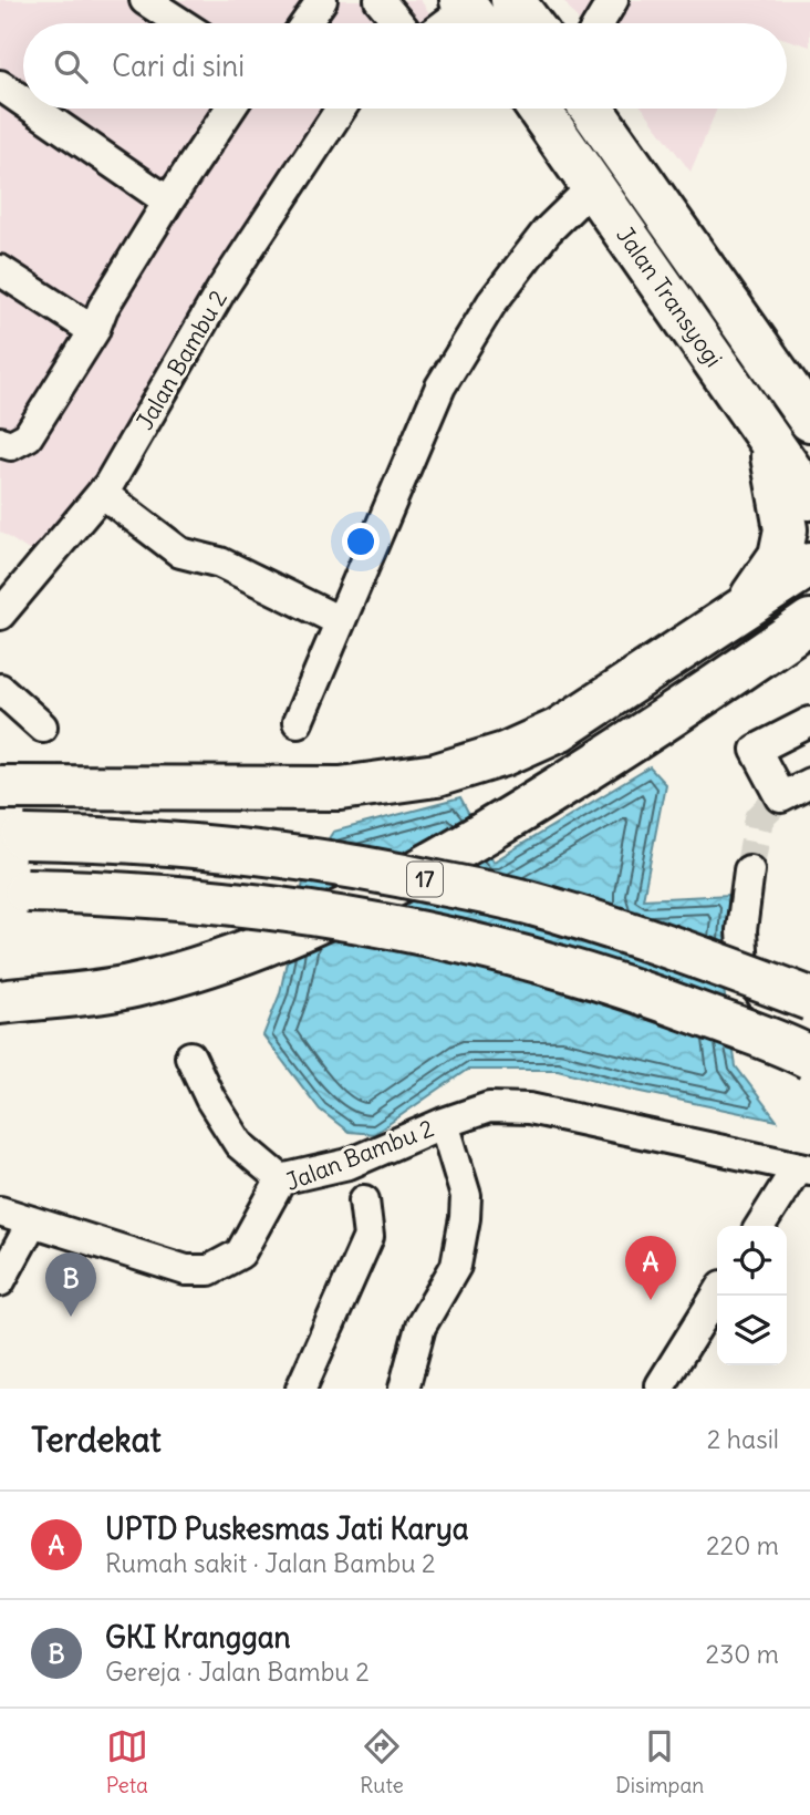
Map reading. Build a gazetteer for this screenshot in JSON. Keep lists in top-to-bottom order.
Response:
{
  "streets": {
    "highway": ["Jalan Transyogi", "17"],
    "street": ["Jalan Bambu 2"]
  },
  "page": {
    "search": "Cari di sini",
    "pins": ["A", "B"],
    "heading": ["Terdekat", "2 hasil"],
    "list": [
      {
        "mark": "A",
        "name": "UPTD Puskesmas Jati Karya",
        "note": "Rumah sakit · Jalan Bambu 2",
        "value": "220 m"
      },
      {
        "mark": "B",
        "name": "GKI Kranggan",
        "note": "Gereja · Jalan Bambu 2",
        "value": "230 m"
      }
    ],
    "nav": ["Peta", "Rute", "Disimpan"]
  }
}
